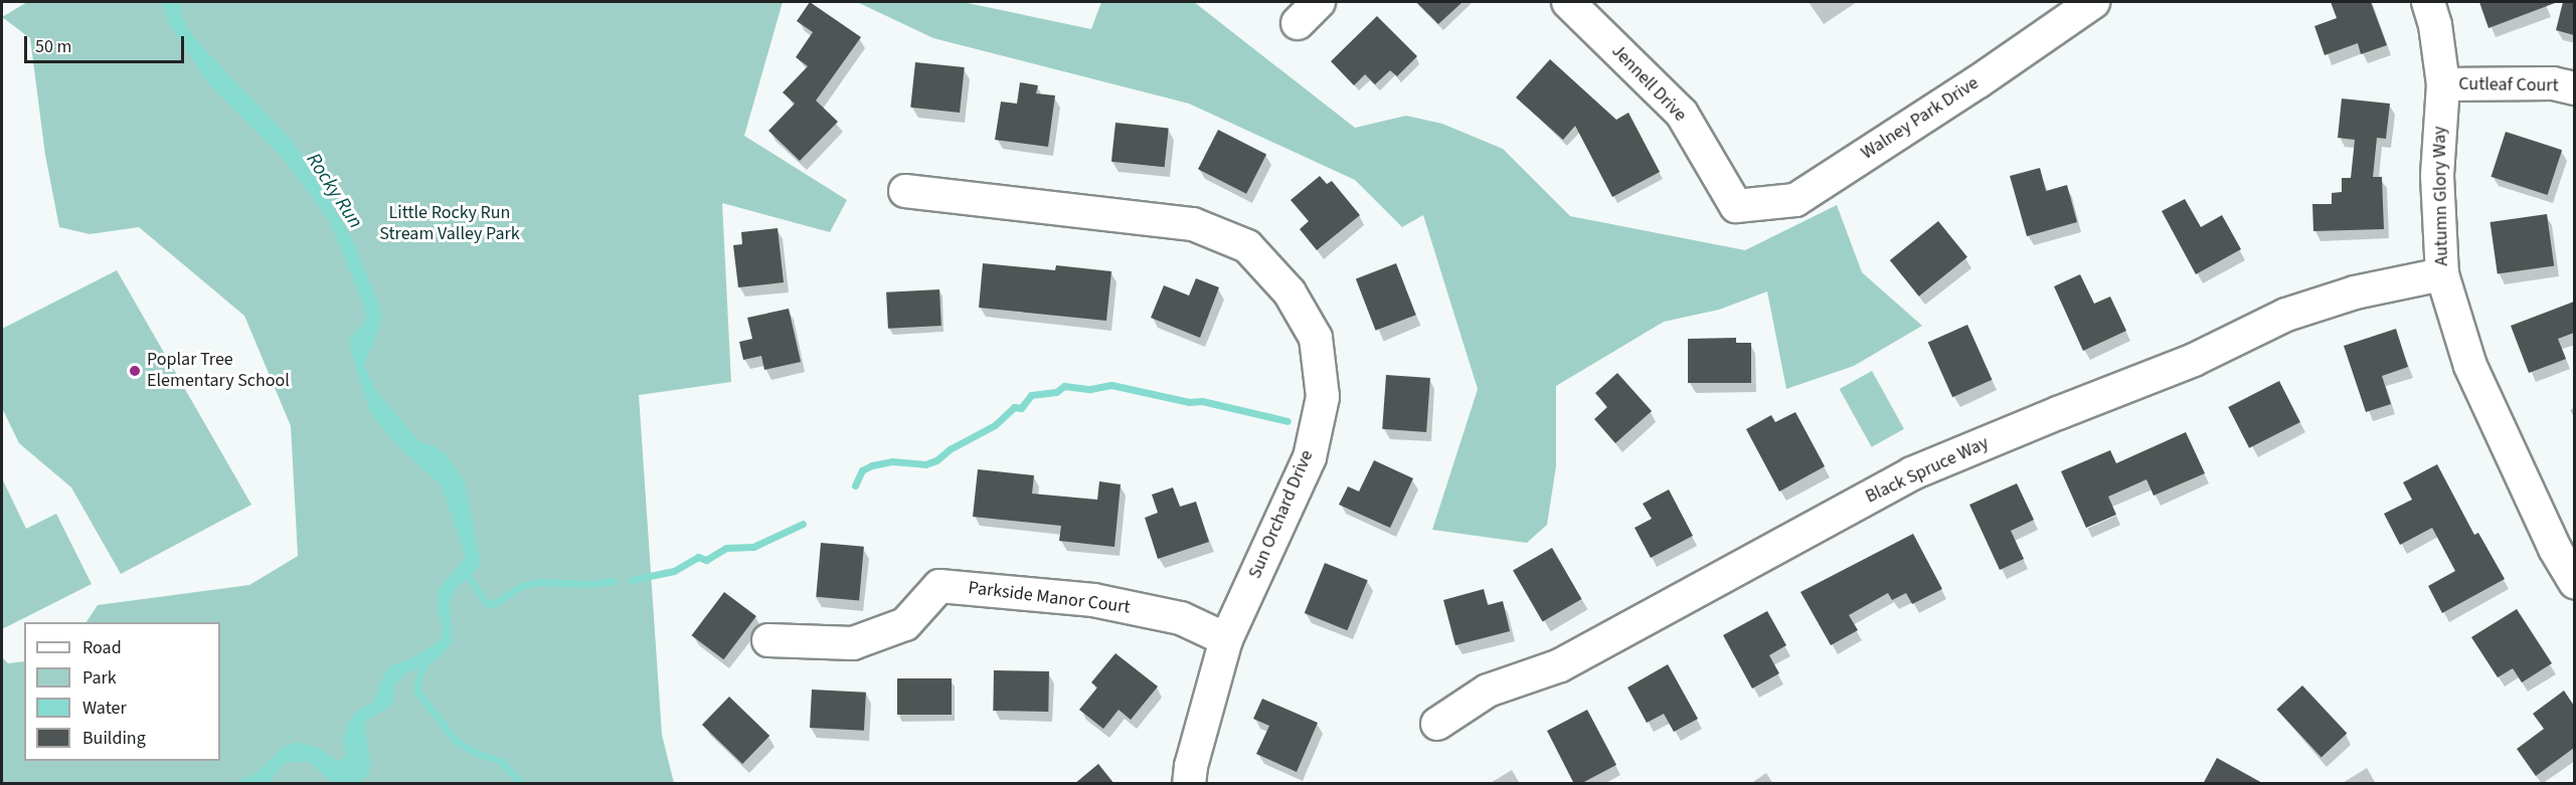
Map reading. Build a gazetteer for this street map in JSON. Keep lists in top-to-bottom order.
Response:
{
  "streets": {
    "street": [
      "Jennell Drive",
      "Cutleaf Court",
      "Walney Park Drive",
      "Autumn Glory Way",
      "Black Spruce Way",
      "Sun Orchard Drive",
      "Parkside Manor Court"
    ]
  },
  "crossings": [
    ["Jennell Drive", "Walney Park Drive"],
    ["Cutleaf Court", "Autumn Glory Way"],
    ["Autumn Glory Way", "Black Spruce Way"],
    ["Sun Orchard Drive", "Parkside Manor Court"]
  ],
  "water": ["Rocky Run"],
  "parks": ["Little Rocky Run Stream Valley Park"],
  "places": ["Poplar Tree Elementary School"],
  "legend": [
    "Road",
    "Park",
    "Water",
    "Building"
  ],
  "scale_bar": "50 m"
}
